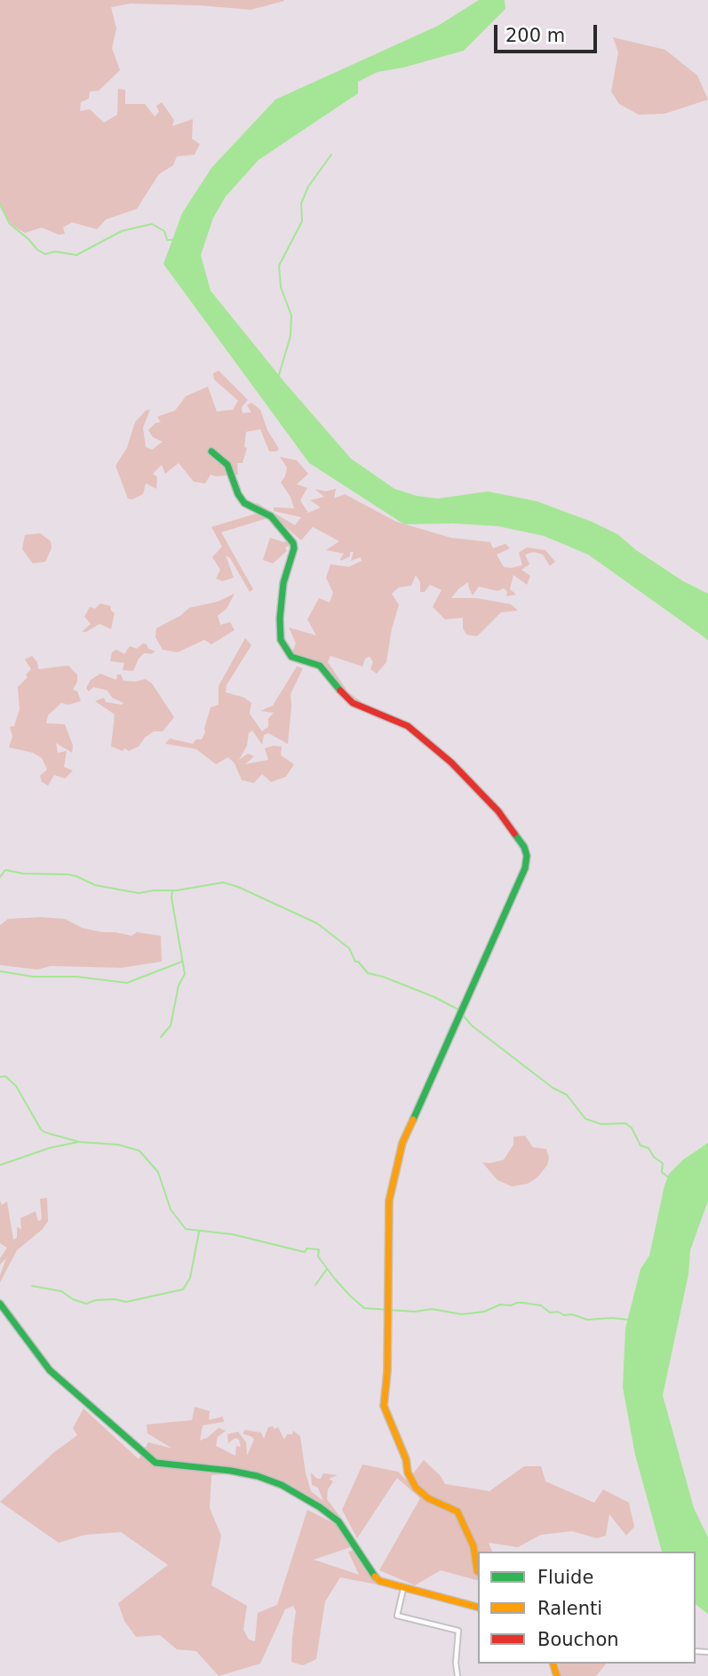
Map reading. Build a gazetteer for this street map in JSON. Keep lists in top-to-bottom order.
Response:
{
  "legend": ["Fluide", "Ralenti", "Bouchon"],
  "scale_bar": "200 m"
}
